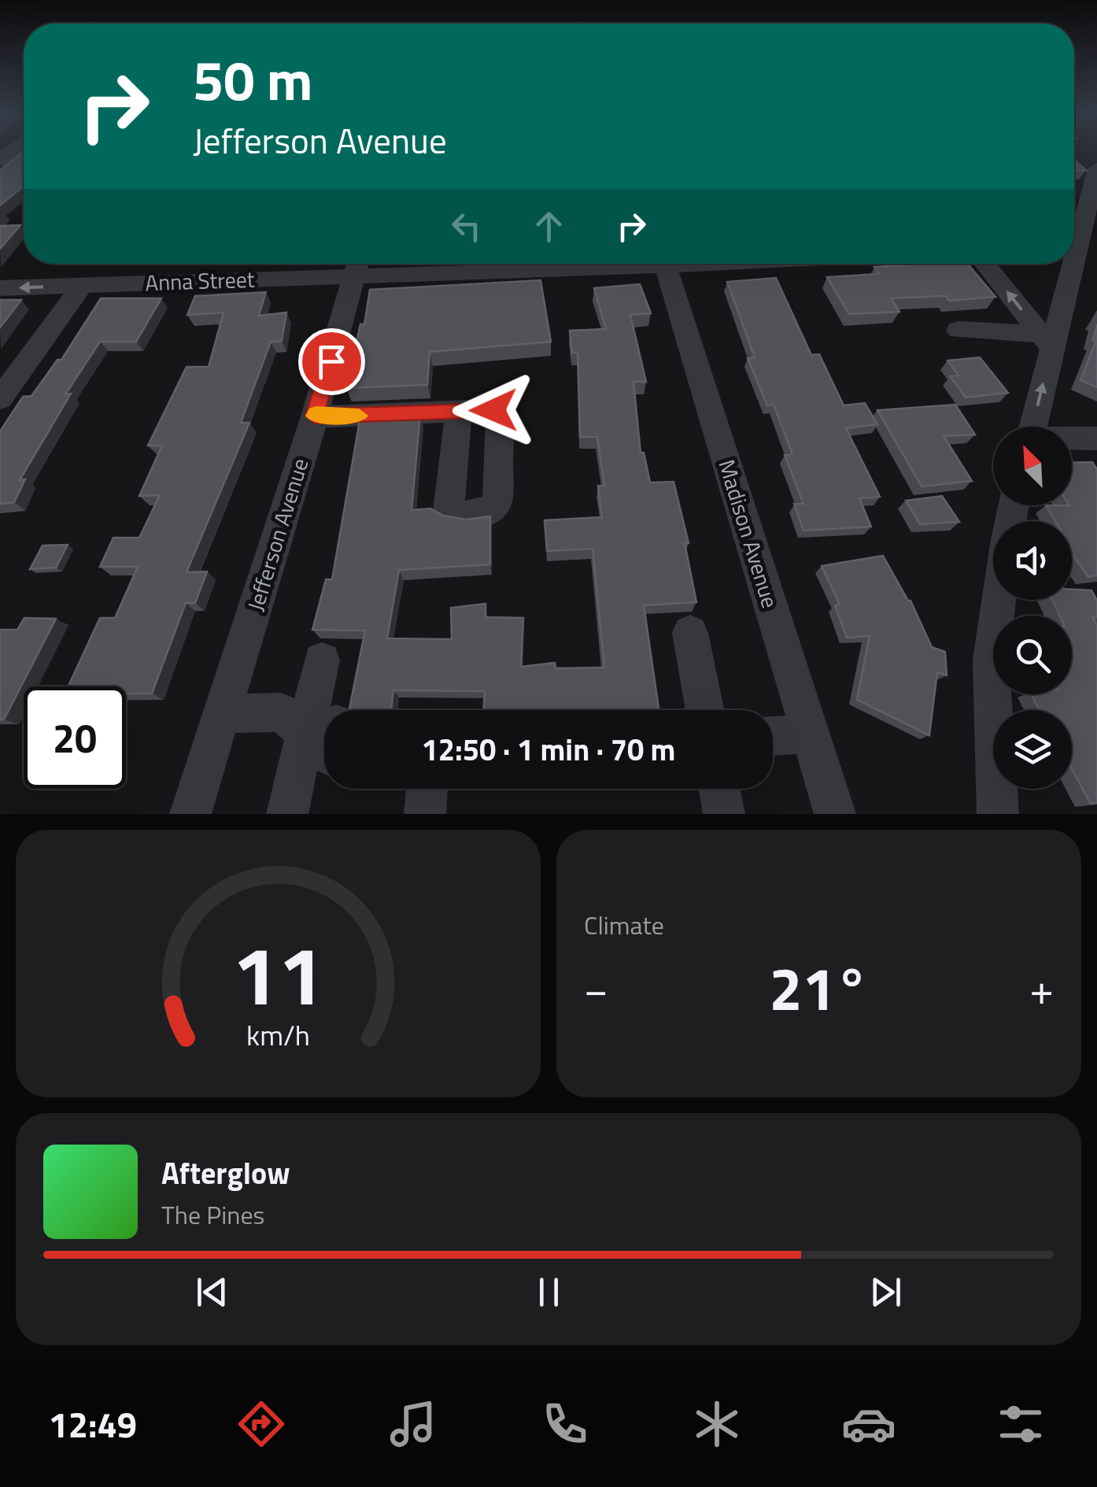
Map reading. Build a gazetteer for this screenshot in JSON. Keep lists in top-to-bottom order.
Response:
{
  "streets": {
    "street": ["Anna Street", "Madison Avenue", "Jefferson Avenue"]
  },
  "crossings": [
    ["Anna Street", "Jefferson Avenue"]
  ],
  "north": "top left",
  "page": {
    "turn": ["50 m", "Jefferson Avenue"],
    "limit": "20",
    "trip": "12:50 · 1 min · 70 m",
    "tile": "Climate",
    "heat": ["−", "21°", "+"],
    "song": ["Afterglow", "The Pines"],
    "tabs": "12:49",
    "gauge": ["11", "km/h"]
  }
}
